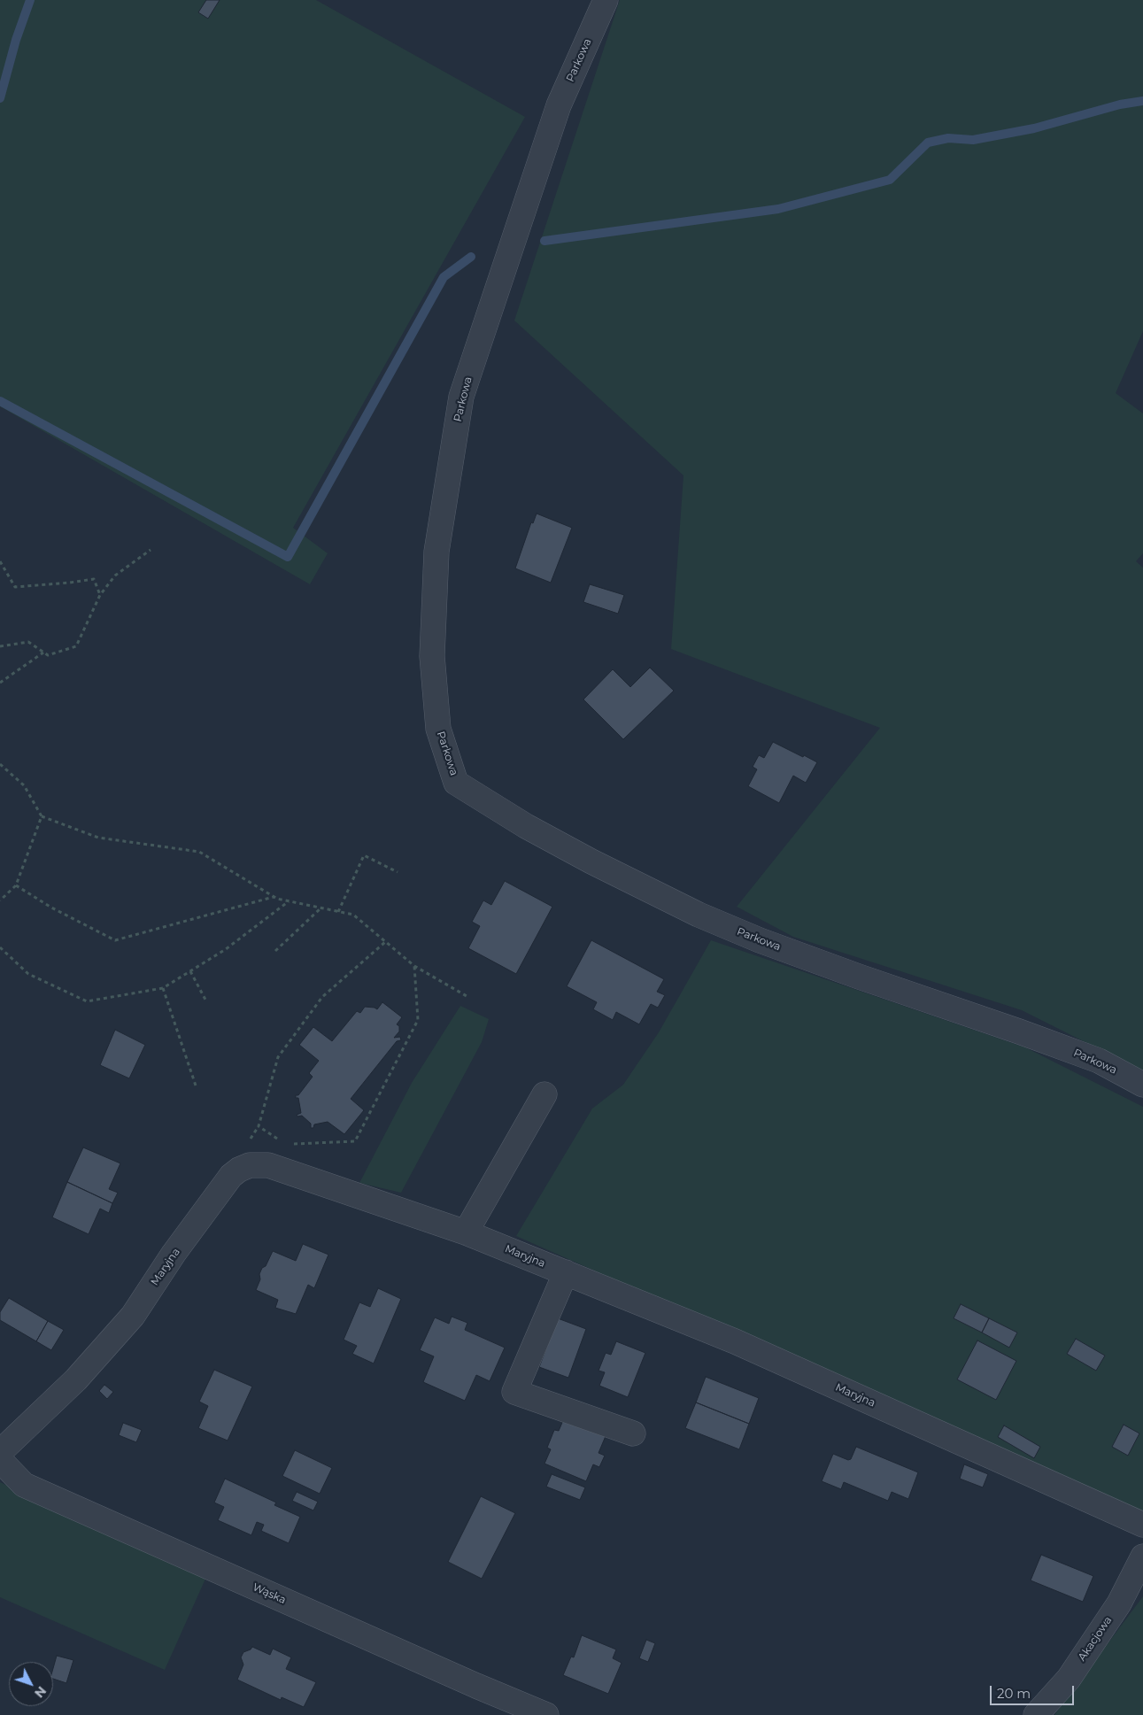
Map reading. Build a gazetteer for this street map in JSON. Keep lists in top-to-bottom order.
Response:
{
  "streets": {
    "street": [
      "Parkowa",
      "Maryjna",
      "Wąska",
      "Akacjowa"
    ]
  },
  "scale_bar": "20 m",
  "north": "bottom right"
}
